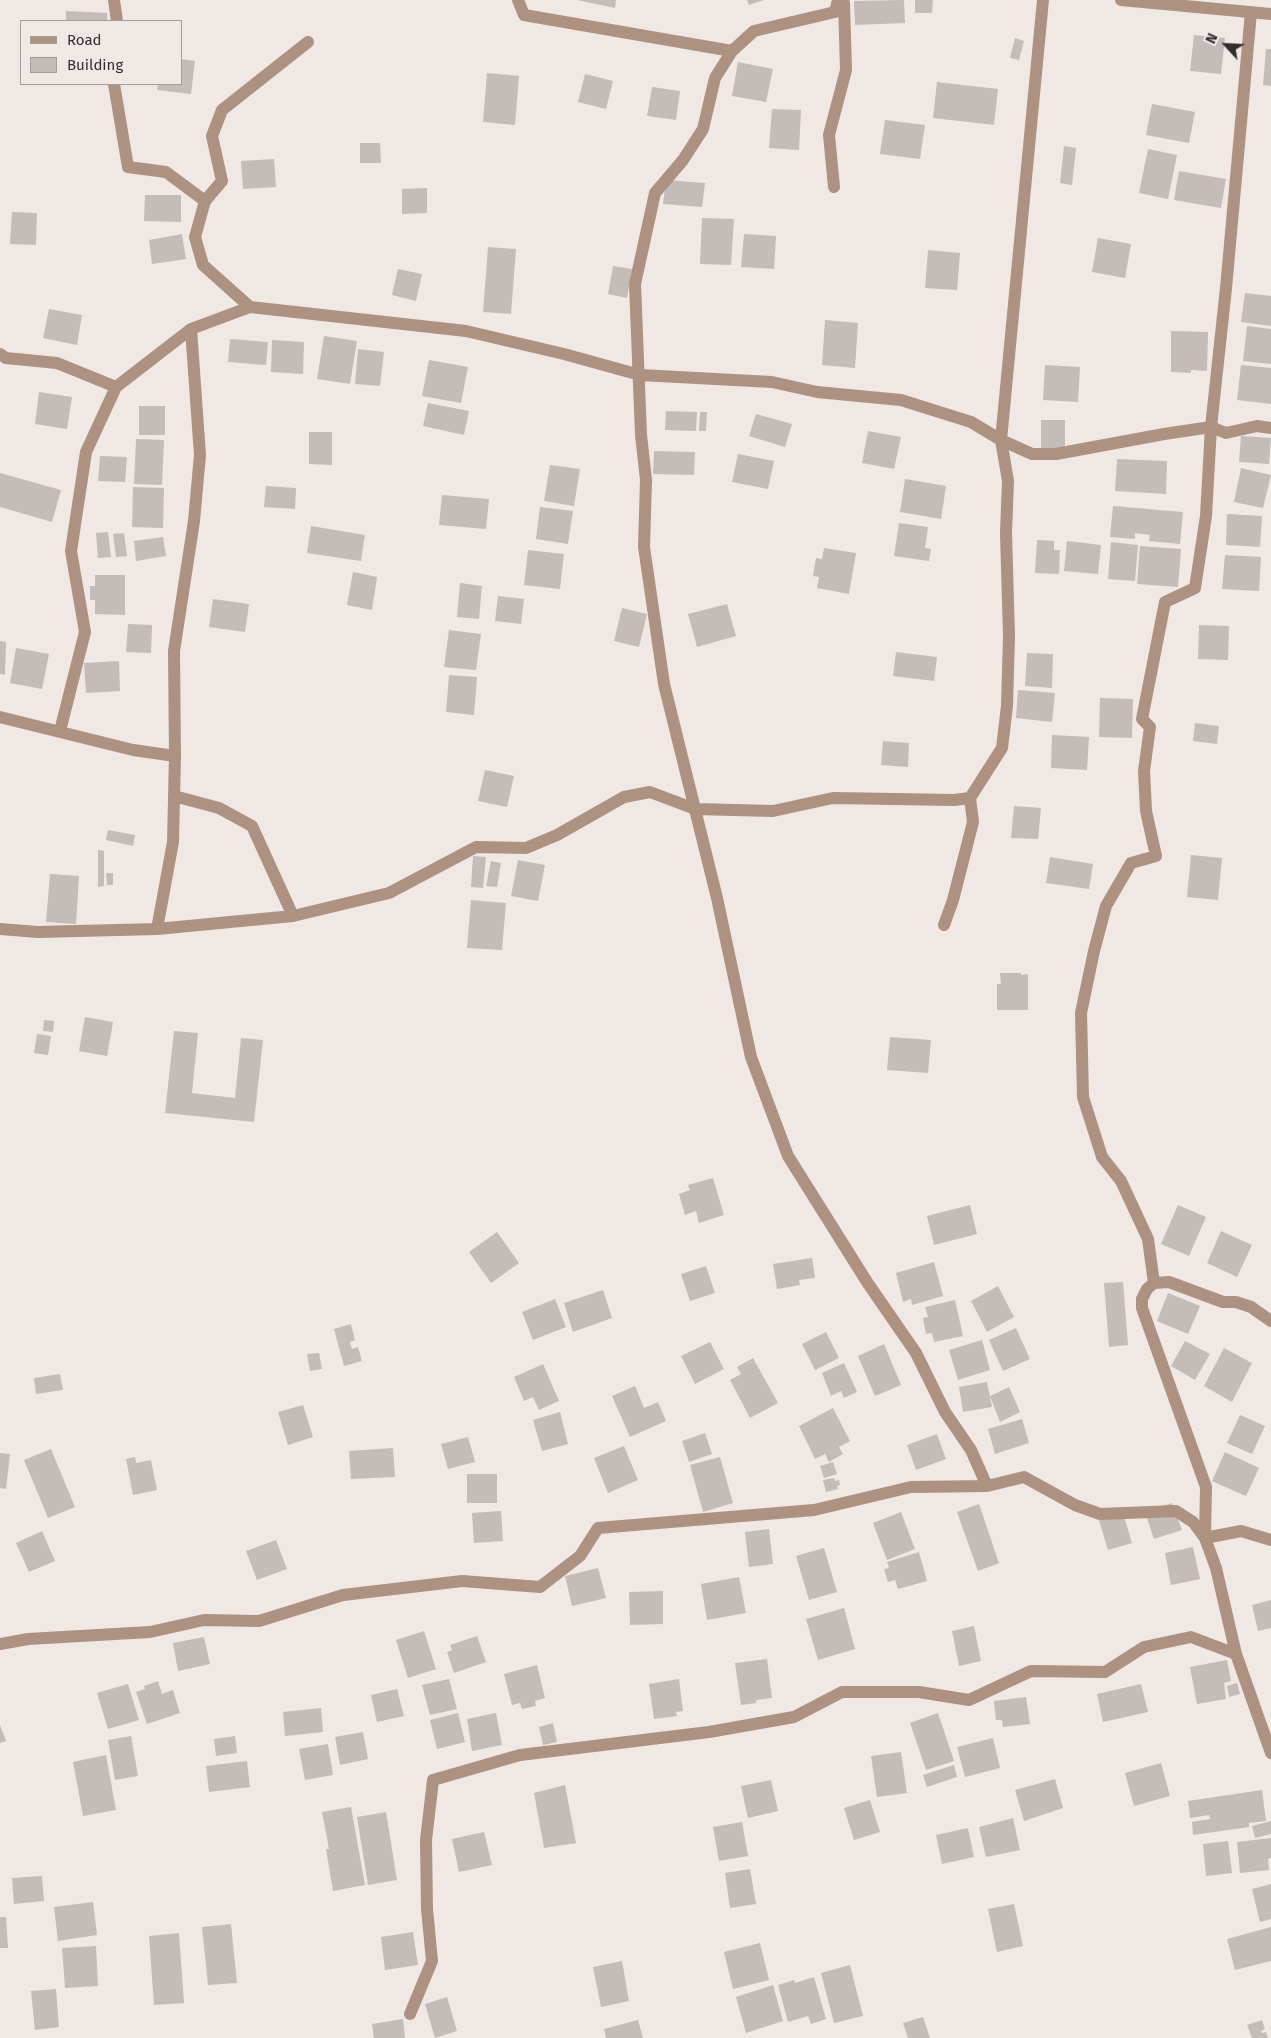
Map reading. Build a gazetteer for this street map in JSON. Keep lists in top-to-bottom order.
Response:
{
  "legend": ["Road", "Building"],
  "north": "top left"
}
